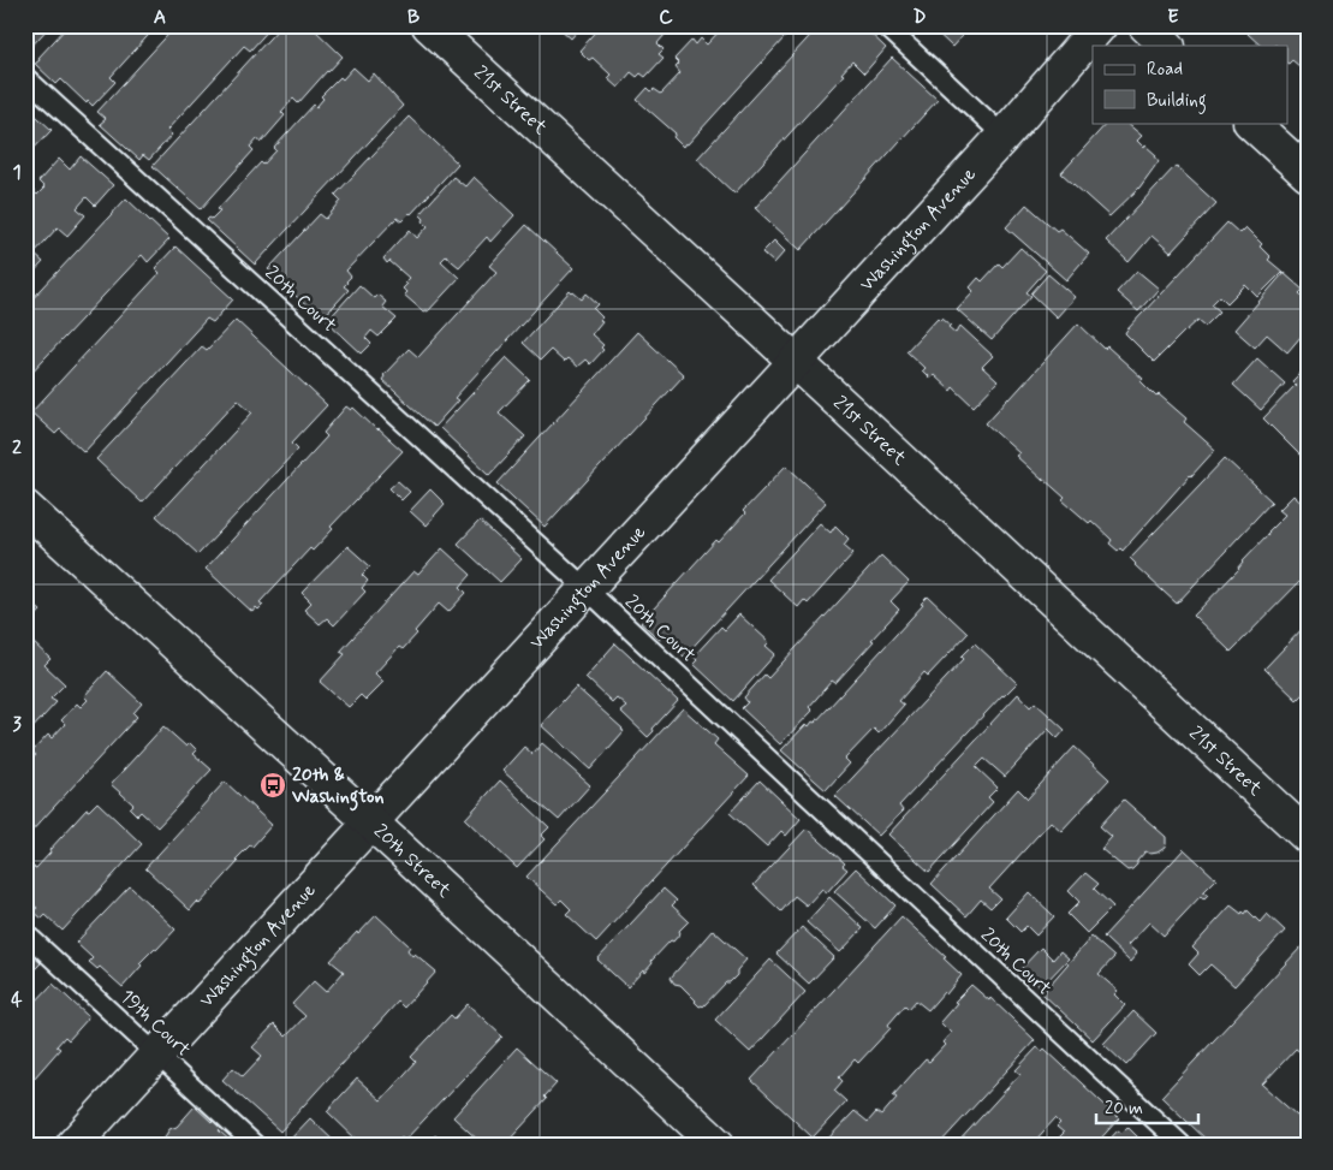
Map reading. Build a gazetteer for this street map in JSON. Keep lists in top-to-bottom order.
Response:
{
  "streets": {
    "street": ["21st Street", "Washington Avenue", "20th Street"],
    "lane": ["20th Court", "19th Court"]
  },
  "crossings": [
    ["21st Street", "Washington Avenue"],
    ["Washington Avenue", "20th Court"],
    ["Washington Avenue", "20th Street"],
    ["Washington Avenue", "19th Court"]
  ],
  "places": {
    "bus stop": ["20th & Washington"]
  },
  "legend": ["Road", "Building"],
  "scale_bar": "20 m",
  "grid": {
    "columns": [
      "A",
      "B",
      "C",
      "D",
      "E"
    ],
    "rows": [
      "1",
      "2",
      "3",
      "4"
    ]
  }
}
